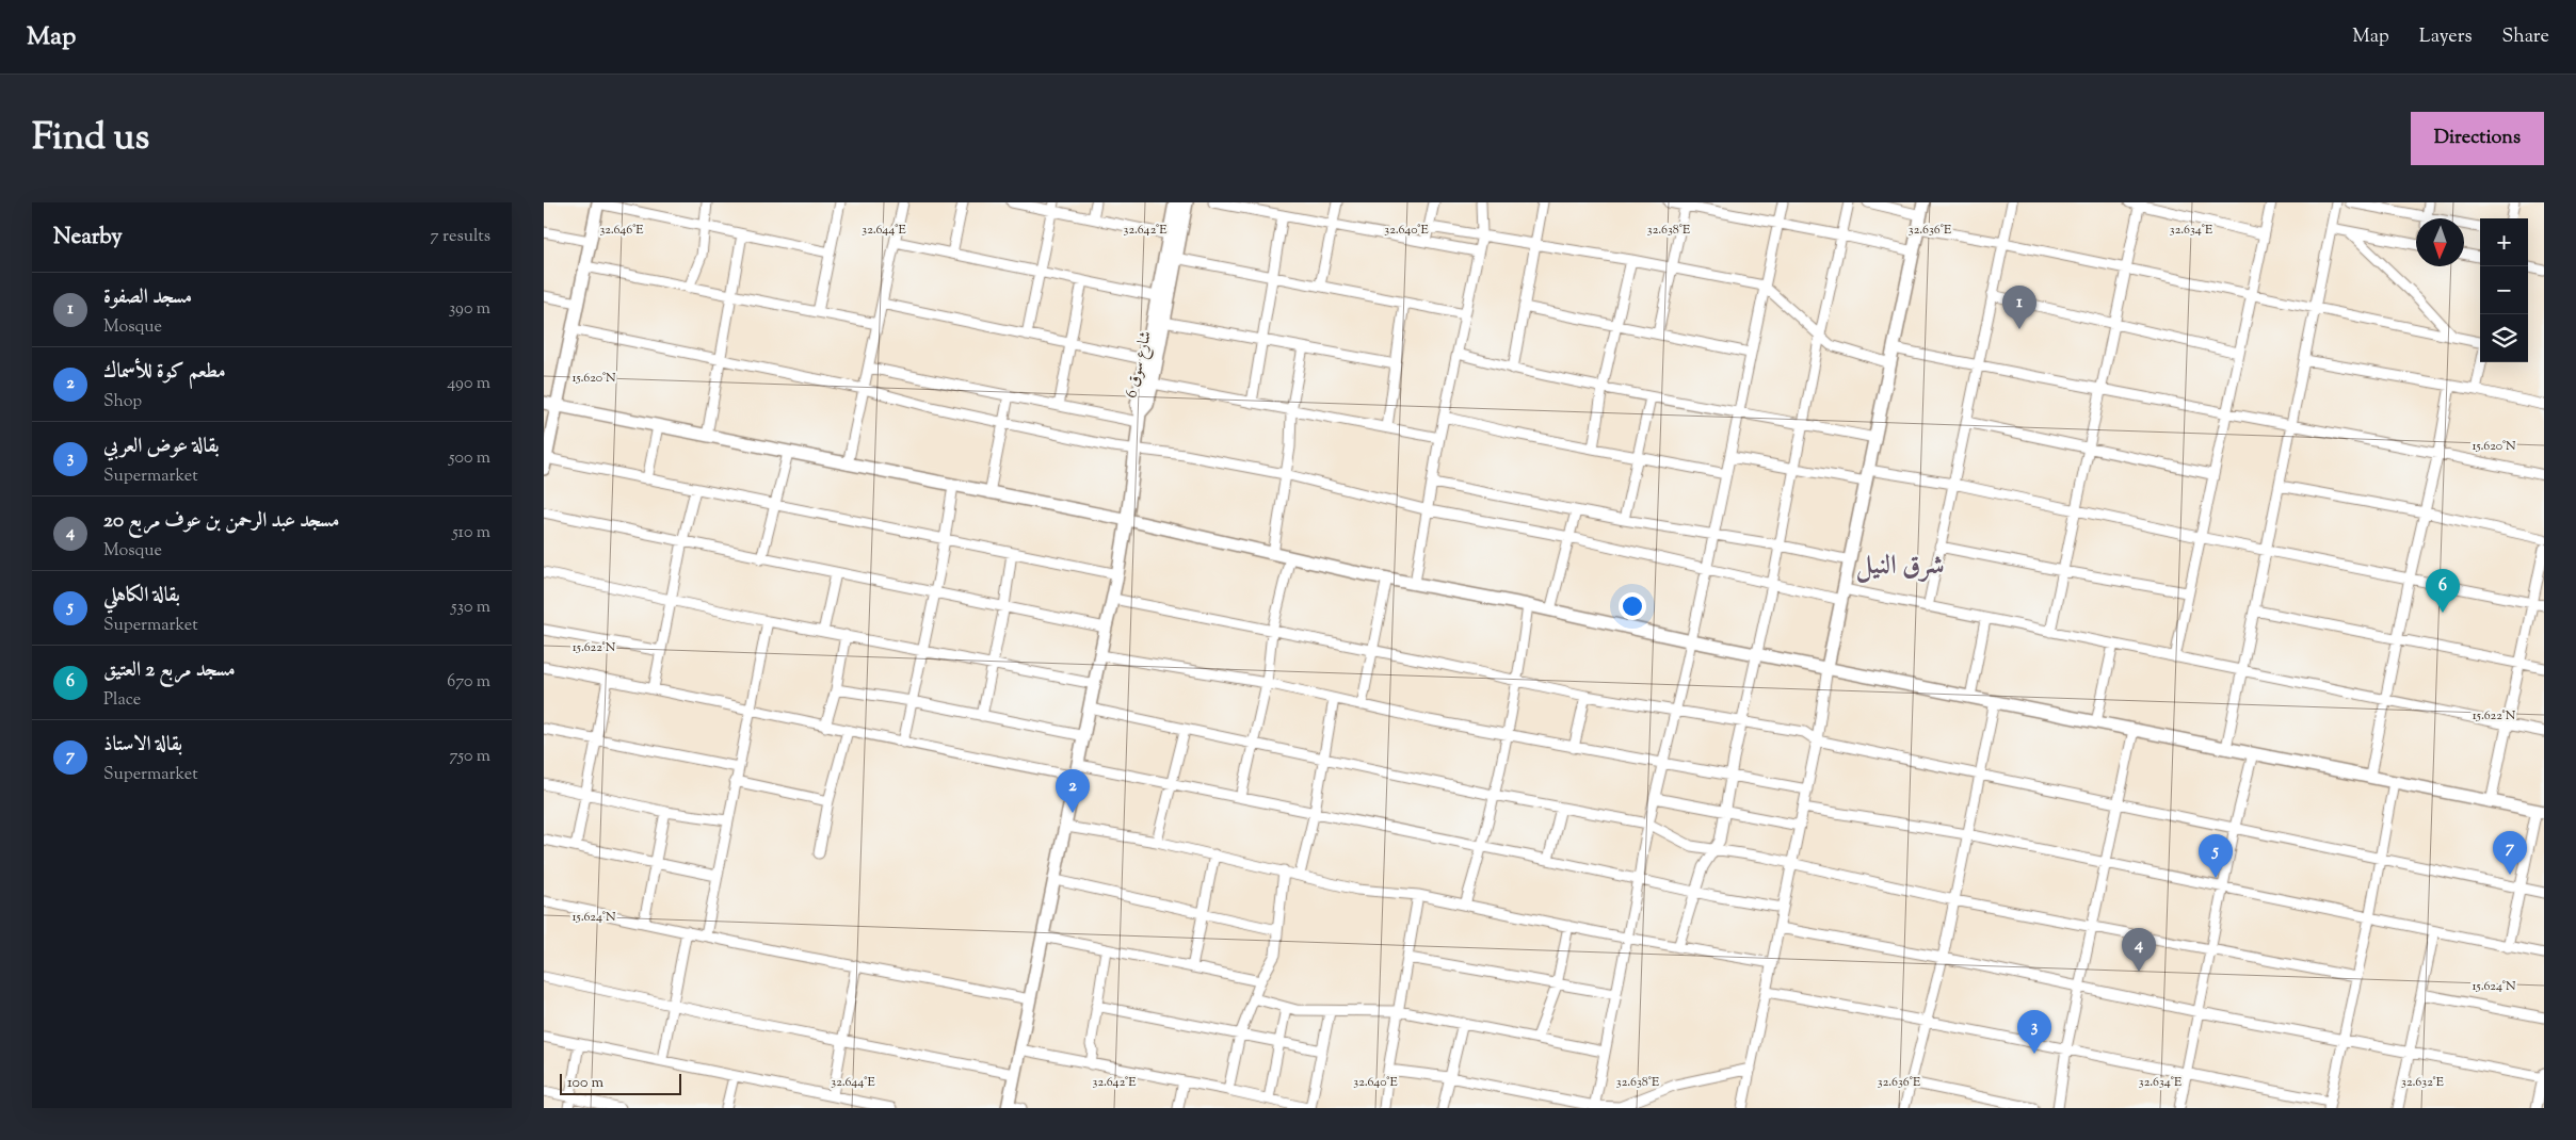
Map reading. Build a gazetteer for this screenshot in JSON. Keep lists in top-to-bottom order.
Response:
{
  "streets": {
    "street": ["شارع سوق 6"]
  },
  "districts": ["شرق النيل"],
  "scale_bar": "100 m",
  "north": "bottom",
  "page": {
    "header": "Map",
    "nav": ["Map", "Layers", "Share"],
    "title": "Find us",
    "buttons": "Directions",
    "heading": ["Nearby", "7 results"],
    "map_buttons": ["+", "−"],
    "list": [
      {
        "mark": "1",
        "name": "مسجد الصفوة",
        "note": "Mosque",
        "value": "390 m"
      },
      {
        "mark": "2",
        "name": "مطعم كوة للأسماك",
        "note": "Shop",
        "value": "490 m"
      },
      {
        "mark": "3",
        "name": "بقالة عوض العربي",
        "note": "Supermarket",
        "value": "500 m"
      },
      {
        "mark": "4",
        "name": "مسجد عبد الرحمن بن عوف مربع 20",
        "note": "Mosque",
        "value": "510 m"
      },
      {
        "mark": "5",
        "name": "بقالة الكاهلي",
        "note": "Supermarket",
        "value": "530 m"
      },
      {
        "mark": "6",
        "name": "مسجد مربع 2 العتيق",
        "note": "Place",
        "value": "670 m"
      },
      {
        "mark": "7",
        "name": "بقالة الاستاذ",
        "note": "Supermarket",
        "value": "750 m"
      }
    ],
    "pins": [
      "1",
      "6",
      "2",
      "7",
      "5",
      "4",
      "3"
    ],
    "scale": "100 m"
  },
  "coordinates": [
    "32.646°E",
    "32.644°E",
    "32.642°E",
    "32.640°E",
    "32.638°E",
    "32.636°E",
    "32.634°E",
    "15.620°N",
    "15.622°N",
    "15.624°N",
    "32.632°E"
  ]
}
